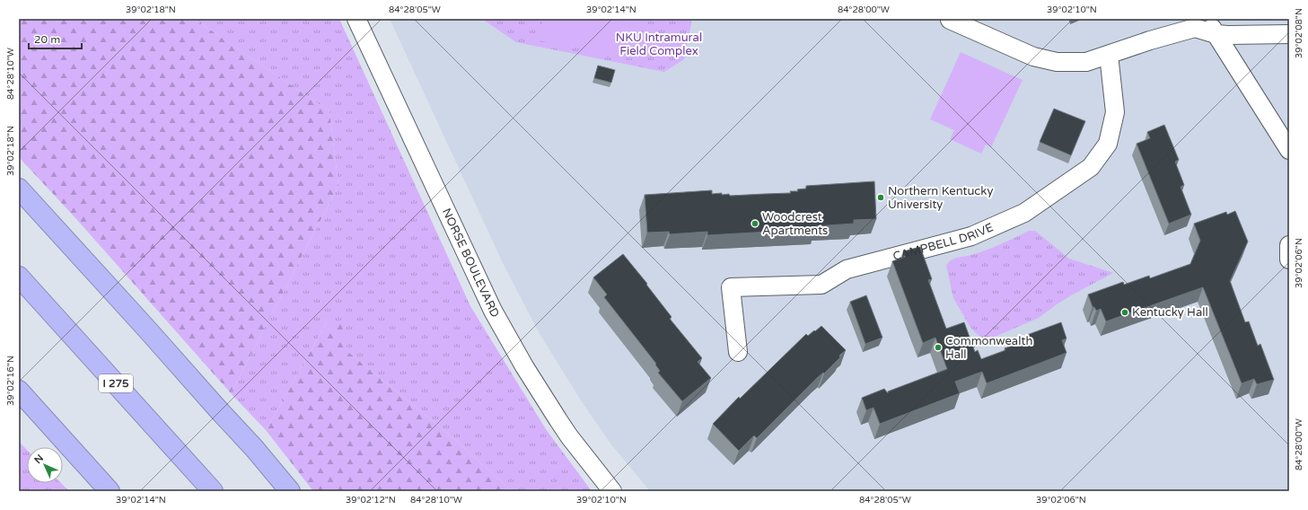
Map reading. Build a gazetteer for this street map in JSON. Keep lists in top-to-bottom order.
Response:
{
  "streets": {
    "highway": ["I 275"],
    "street": ["CAMPBELL DRIVE", "NORSE BOULEVARD"]
  },
  "parks": ["NKU Intramural Field Complex"],
  "places": [
    "Northern Kentucky University",
    "Woodcrest Apartments",
    "Kentucky Hall",
    "Commonwealth Hall"
  ],
  "scale_bar": "20 m",
  "north": "top left",
  "coordinates": [
    "39°02'18\"N",
    "84°28'05\"W",
    "39°02'14\"N",
    "84°28'00\"W",
    "39°02'10\"N",
    "39°02'08\"N",
    "84°28'10\"W",
    "39°02'06\"N",
    "39°02'16\"N",
    "39°02'12\"N"
  ]
}
